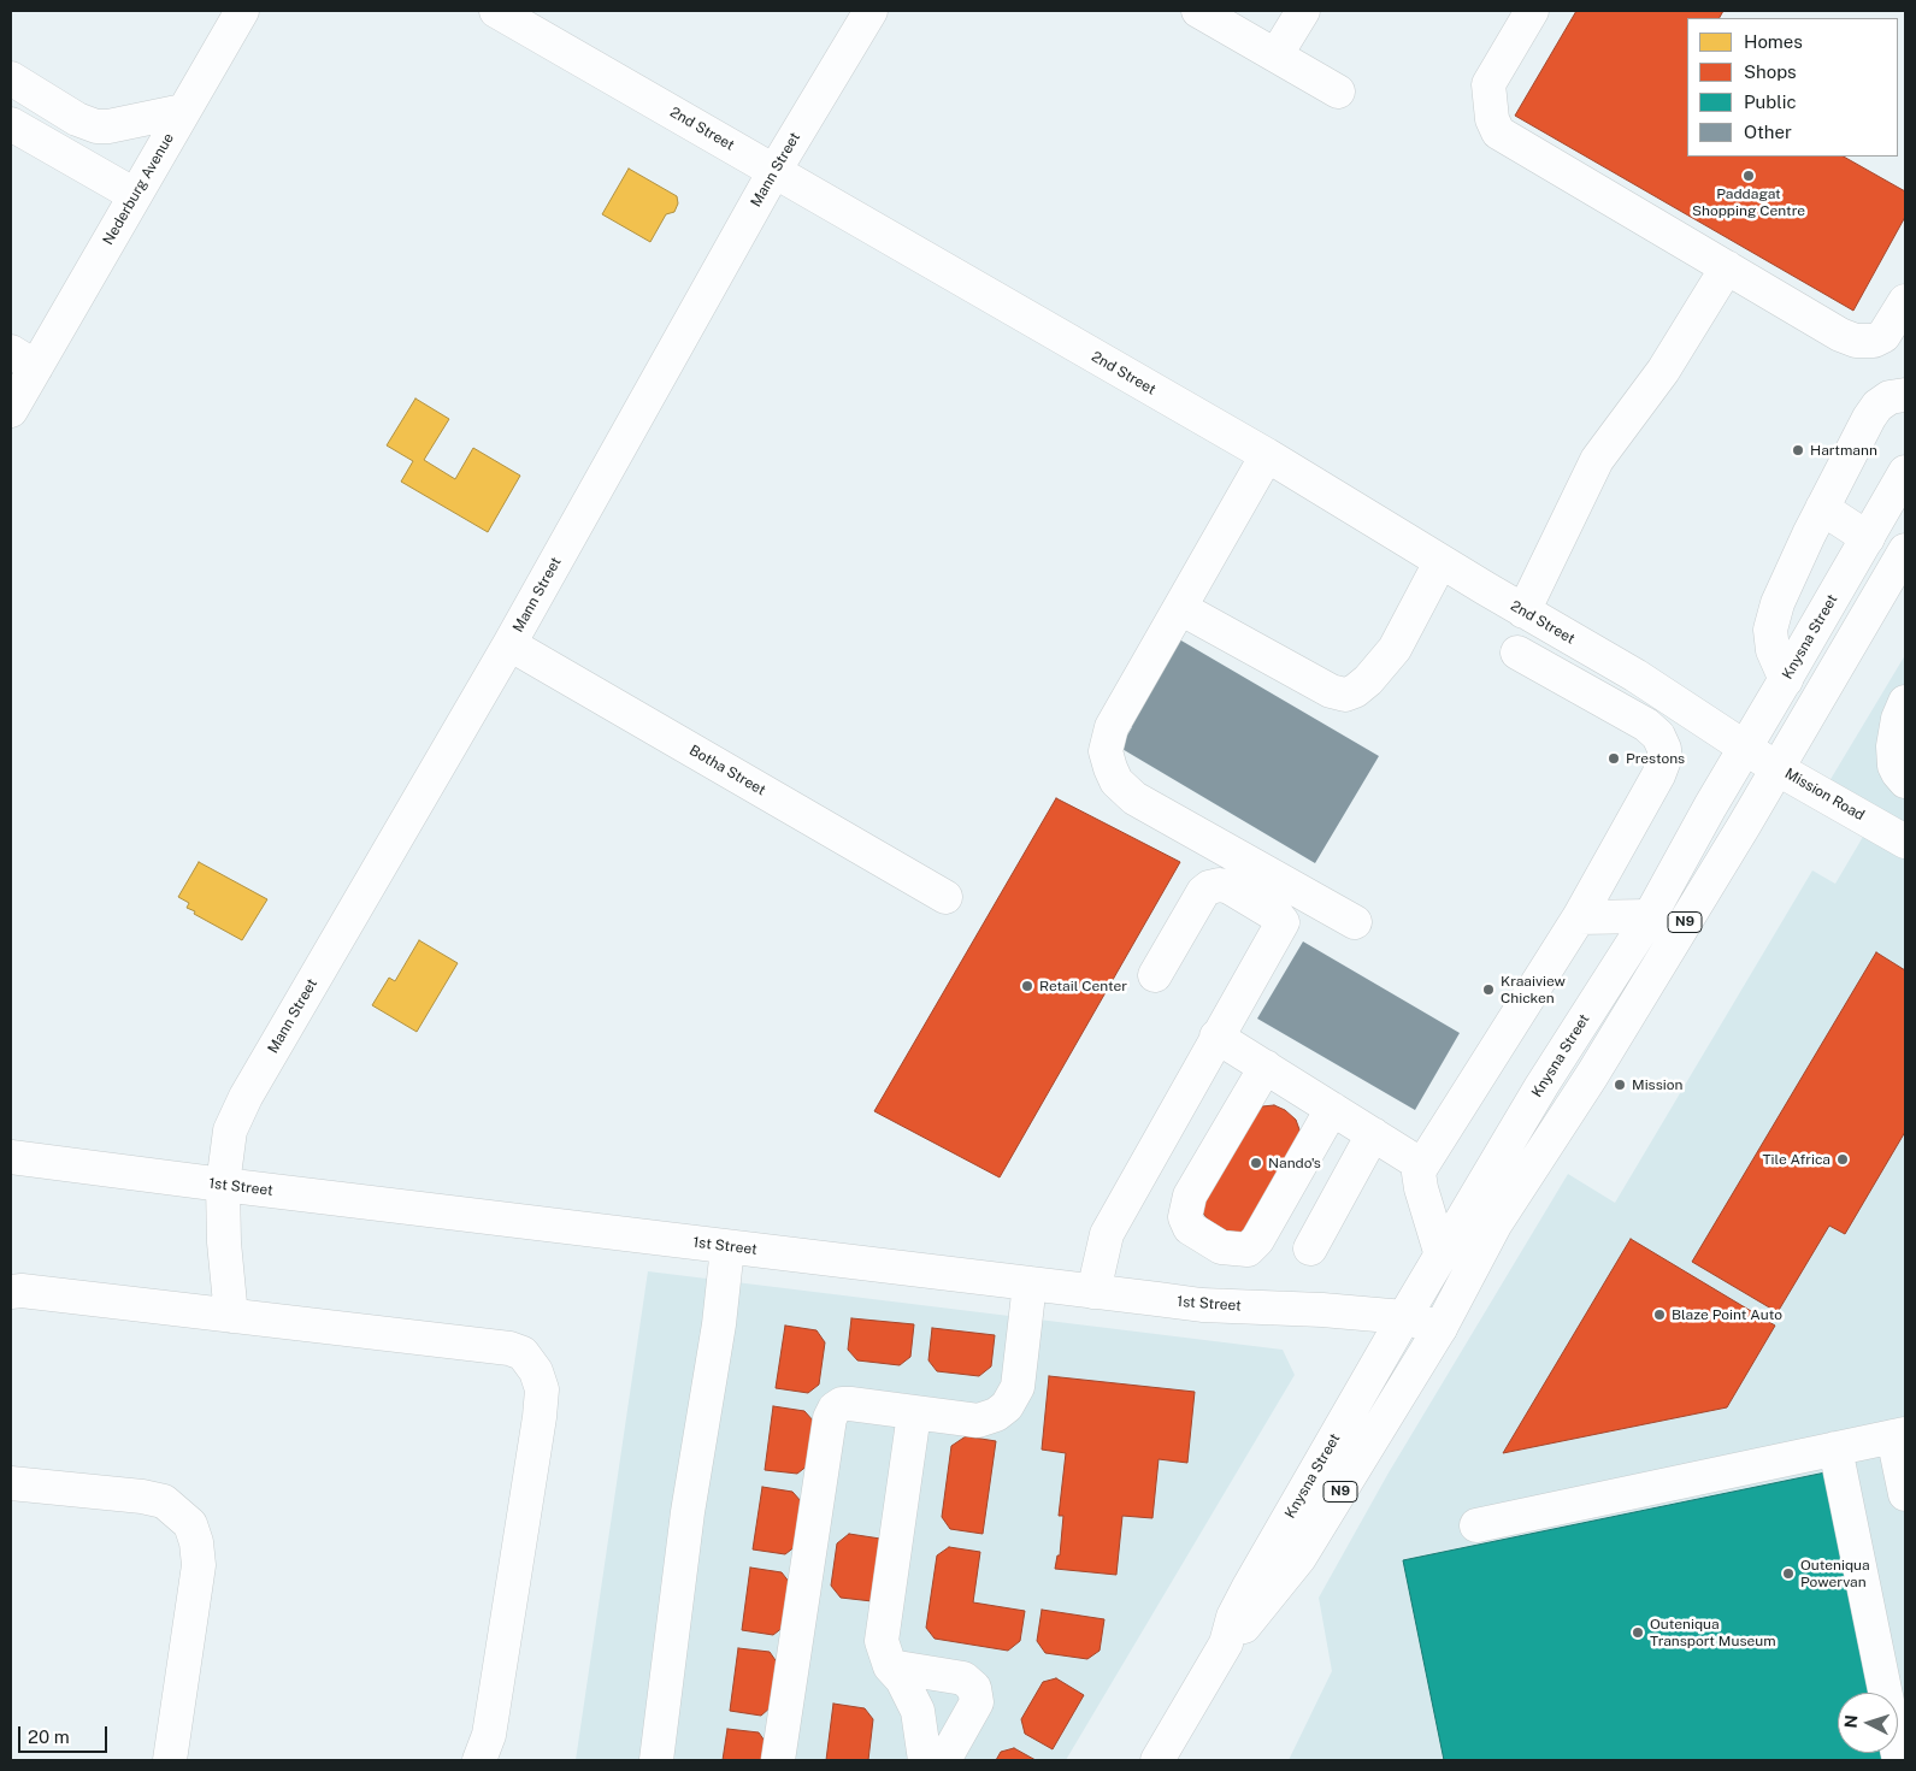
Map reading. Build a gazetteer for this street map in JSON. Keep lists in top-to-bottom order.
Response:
{
  "streets": {
    "main road": [
      "2nd Street",
      "Mann Street",
      "Nederburg Avenue",
      "Knysna Street",
      "Botha Street",
      "Mission Road",
      "N9",
      "1st Street"
    ]
  },
  "crossings": [
    ["2nd Street", "Mann Street"],
    ["2nd Street", "Knysna Street"],
    ["2nd Street", "Mission Road"],
    ["Mann Street", "Botha Street"],
    ["Mann Street", "1st Street"],
    ["Knysna Street", "Mission Road"],
    ["Knysna Street", "1st Street"]
  ],
  "places": [
    "Paddagat Shopping Centre",
    "Hartmann",
    "Prestons",
    "Retail Center",
    "Kraaiview Chicken",
    "Mission",
    "Tile Africa",
    "Nando's",
    "Blaze Point Auto",
    "Outeniqua Powervan",
    "Outeniqua Transport Museum"
  ],
  "legend": [
    "Homes",
    "Shops",
    "Public",
    "Other"
  ],
  "scale_bar": "20 m",
  "north": "left"
}
